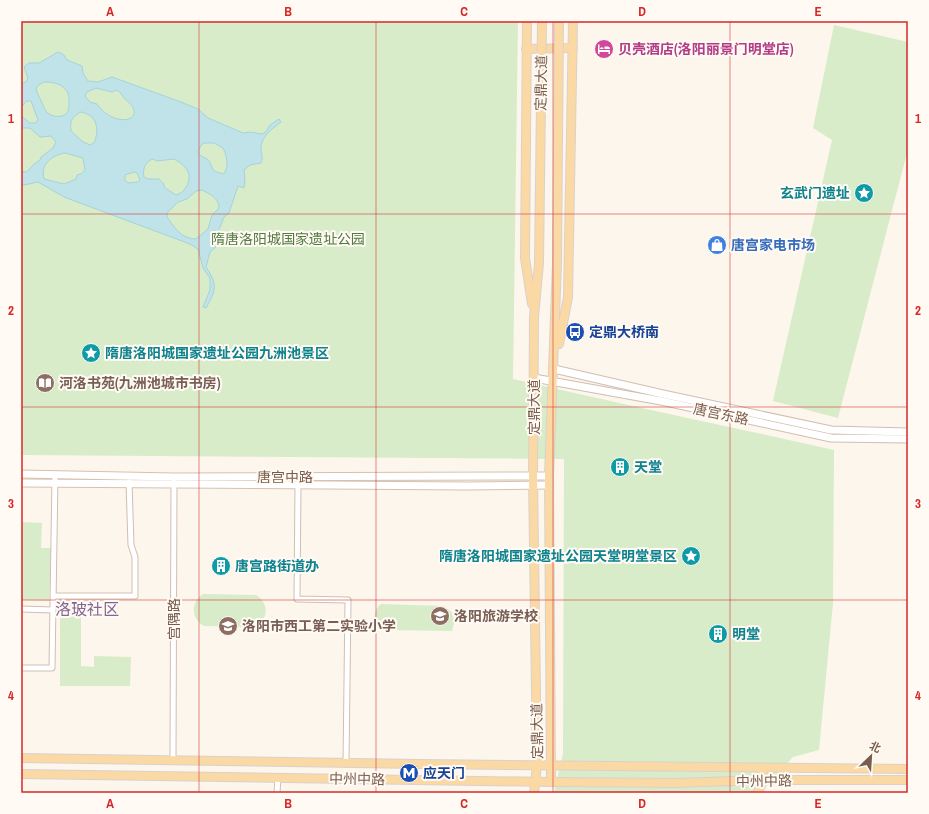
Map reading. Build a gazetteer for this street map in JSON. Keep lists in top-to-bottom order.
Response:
{
  "streets": {
    "main road": [
      "定鼎大道",
      "唐宫东路",
      "唐宫中路",
      "中州中路"
    ],
    "street": ["宫隅路"]
  },
  "crossings": [
    ["定鼎大道", "唐宫东路"],
    ["定鼎大道", "唐宫中路"],
    ["定鼎大道", "中州中路"],
    ["唐宫中路", "宫隅路"],
    ["宫隅路", "中州中路"]
  ],
  "districts": ["洛玻社区"],
  "parks": ["隋唐洛阳城国家遗址公园"],
  "places": {
    "hotel": ["贝壳酒店(洛阳丽景门明堂店)"],
    "place": ["玄武门遗址", "隋唐洛阳城国家遗址公园九洲池景区", "隋唐洛阳城国家遗址公园天堂明堂景区"],
    "shop": ["唐宫家电市场"],
    "bus stop": ["定鼎大桥南"],
    "library": ["河洛书苑(九洲池城市书房)"],
    "building": ["天堂", "唐宫路街道办", "明堂"],
    "school or university": ["洛阳旅游学校", "洛阳市西工第二实验小学"],
    "metro station": ["应天门"]
  },
  "north": "top right",
  "grid": {
    "columns": [
      "A",
      "B",
      "C",
      "D",
      "E"
    ],
    "rows": [
      "1",
      "2",
      "3",
      "4"
    ]
  }
}
